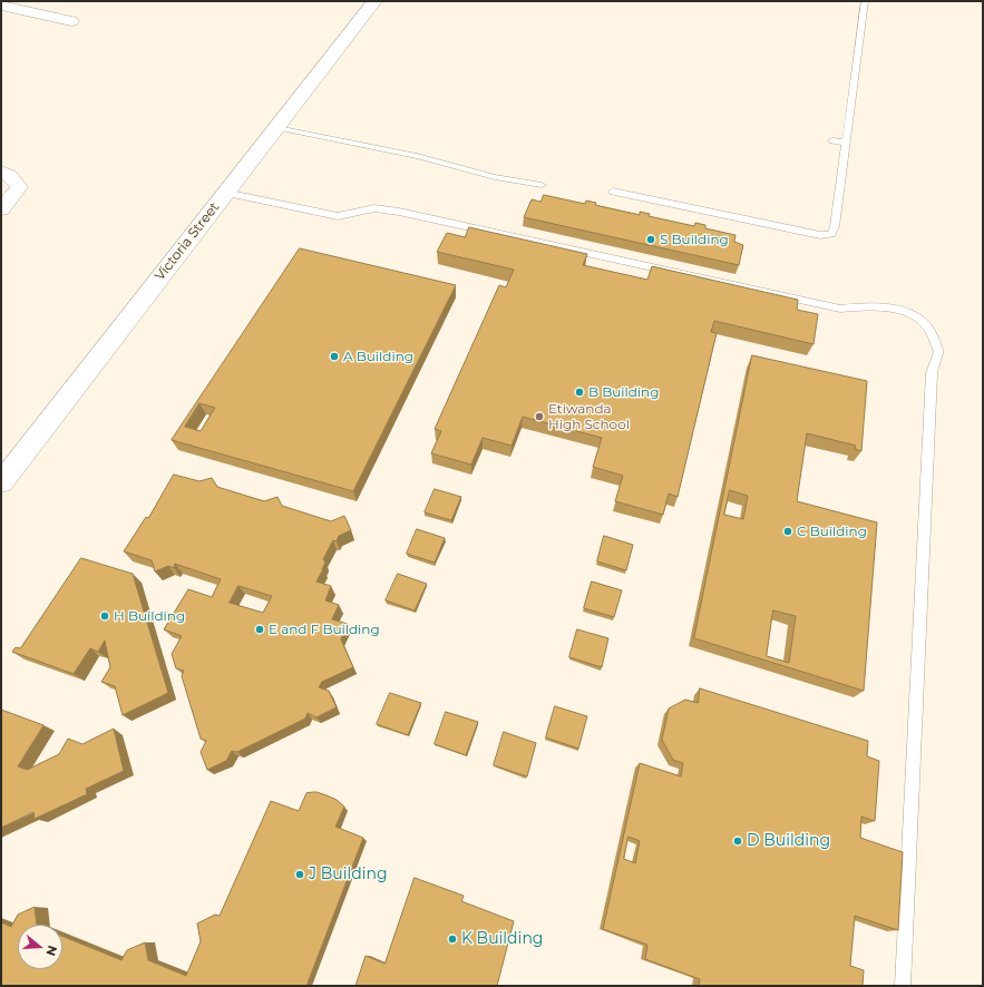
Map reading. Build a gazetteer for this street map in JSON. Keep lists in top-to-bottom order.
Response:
{
  "streets": {
    "street": ["Victoria Street"]
  },
  "places": [
    "S Building",
    "A Building",
    "B Building",
    "Etiwanda High School",
    "C Building",
    "H Building",
    "E and F Building",
    "D Building",
    "J Building",
    "K Building"
  ],
  "north": "right"
}
